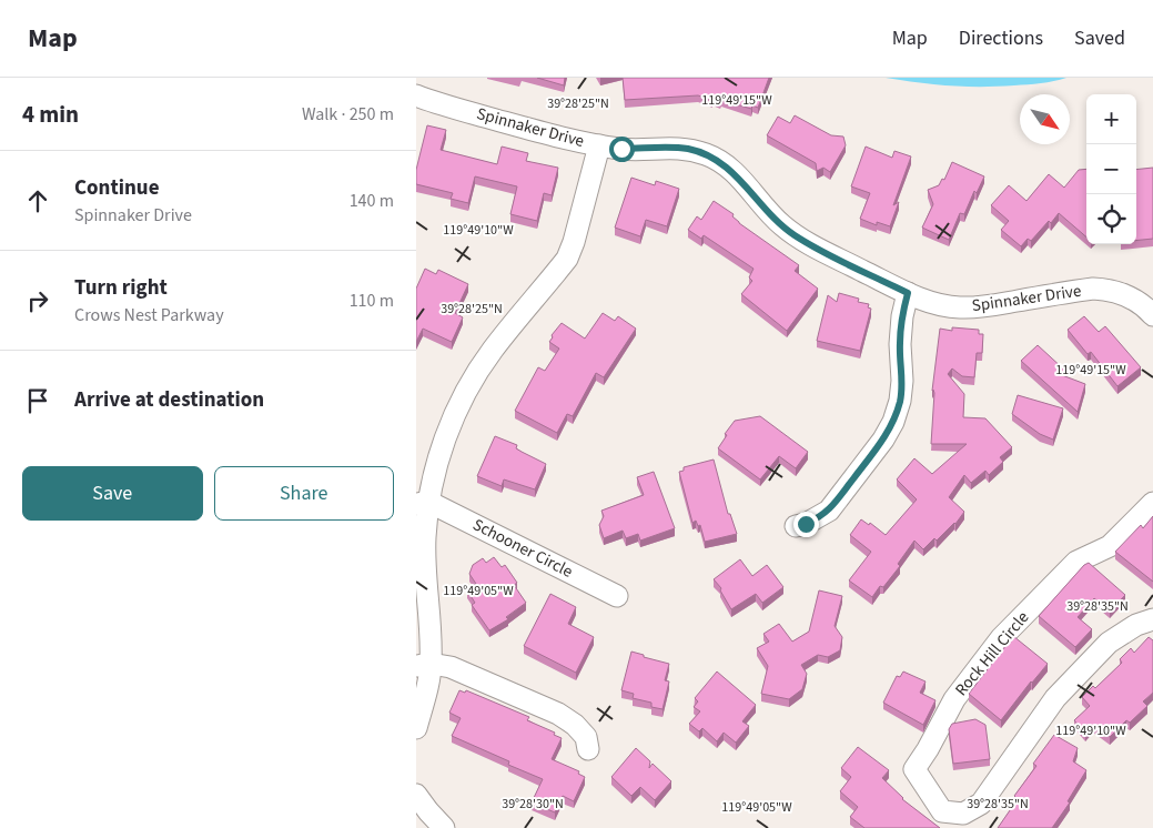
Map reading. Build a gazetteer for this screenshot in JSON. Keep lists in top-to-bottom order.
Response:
{
  "streets": {
    "street": ["Spinnaker Drive", "Schooner Circle", "Rock Hill Circle"]
  },
  "north": "bottom right",
  "page": {
    "header": "Map",
    "nav": ["Map", "Directions", "Saved"],
    "heading": ["4 min", "Walk · 250 m"],
    "map_buttons": ["+", "−"],
    "list": [
      ["Continue", "Spinnaker Drive", "140 m"],
      ["Turn right", "Crows Nest Parkway", "110 m"],
      "Arrive at destination"
    ],
    "buttons": ["Save", "Share"]
  },
  "coordinates": [
    "119°49'15\"W",
    "39°28'25\"N",
    "119°49'10\"W",
    "119°49'05\"W",
    "39°28'35\"N",
    "39°28'30\"N"
  ]
}
